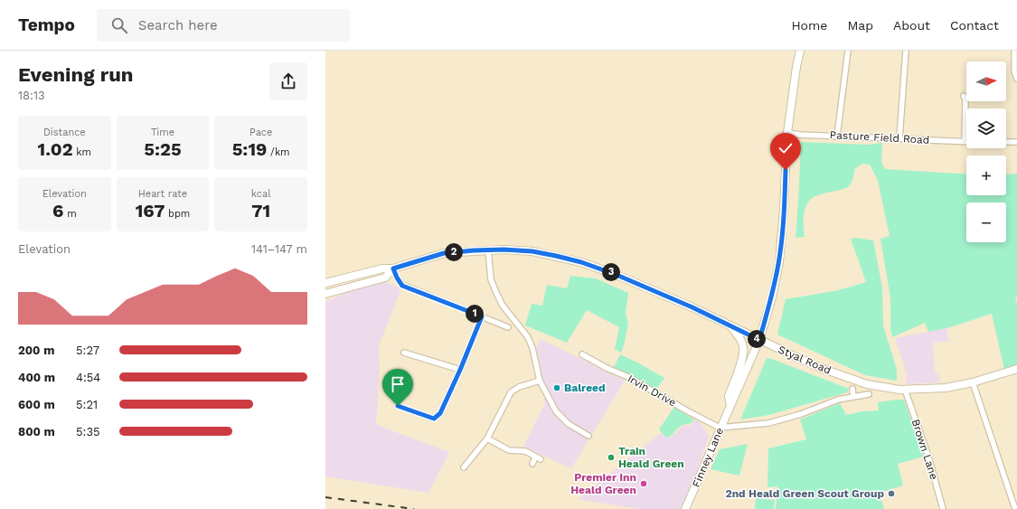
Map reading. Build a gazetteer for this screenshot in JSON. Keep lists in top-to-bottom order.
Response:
{
  "streets": {
    "main road": ["Styal Road", "Finney Lane"],
    "street": ["Pasture Field Road", "Irvin Drive", "Brown Lane"]
  },
  "crossings": [
    ["Pasture Field Road", "Finney Lane"],
    ["Styal Road", "Brown Lane"],
    ["Styal Road", "Finney Lane"],
    ["Irvin Drive", "Finney Lane"]
  ],
  "places": [
    "Balreed",
    "Train Heald Green",
    "Premier Inn Heald Green",
    "2nd Heald Green Scout Group"
  ],
  "north": "right",
  "page": {
    "header": "Tempo",
    "search": "Search here",
    "nav": [
      "Home",
      "Map",
      "About",
      "Contact"
    ],
    "heading": ["Evening run", "18:13"],
    "map_buttons": ["+", "−"],
    "stats": [
      ["Distance", "1.02 km"],
      ["Time", "5:25"],
      ["Pace", "5:19 /km"],
      ["Elevation", "6 m"],
      ["Heart rate", "167 bpm"],
      ["kcal", "71"]
    ],
    "chart": ["Elevation", "141–147 m"],
    "pins": [
      "2",
      "3",
      "1",
      "4"
    ],
    "list": [
      {
        "name": "200 m",
        "note": "5:27"
      },
      {
        "name": "400 m",
        "note": "4:54"
      },
      {
        "name": "600 m",
        "note": "5:21"
      },
      {
        "name": "800 m",
        "note": "5:35"
      }
    ]
  }
}
